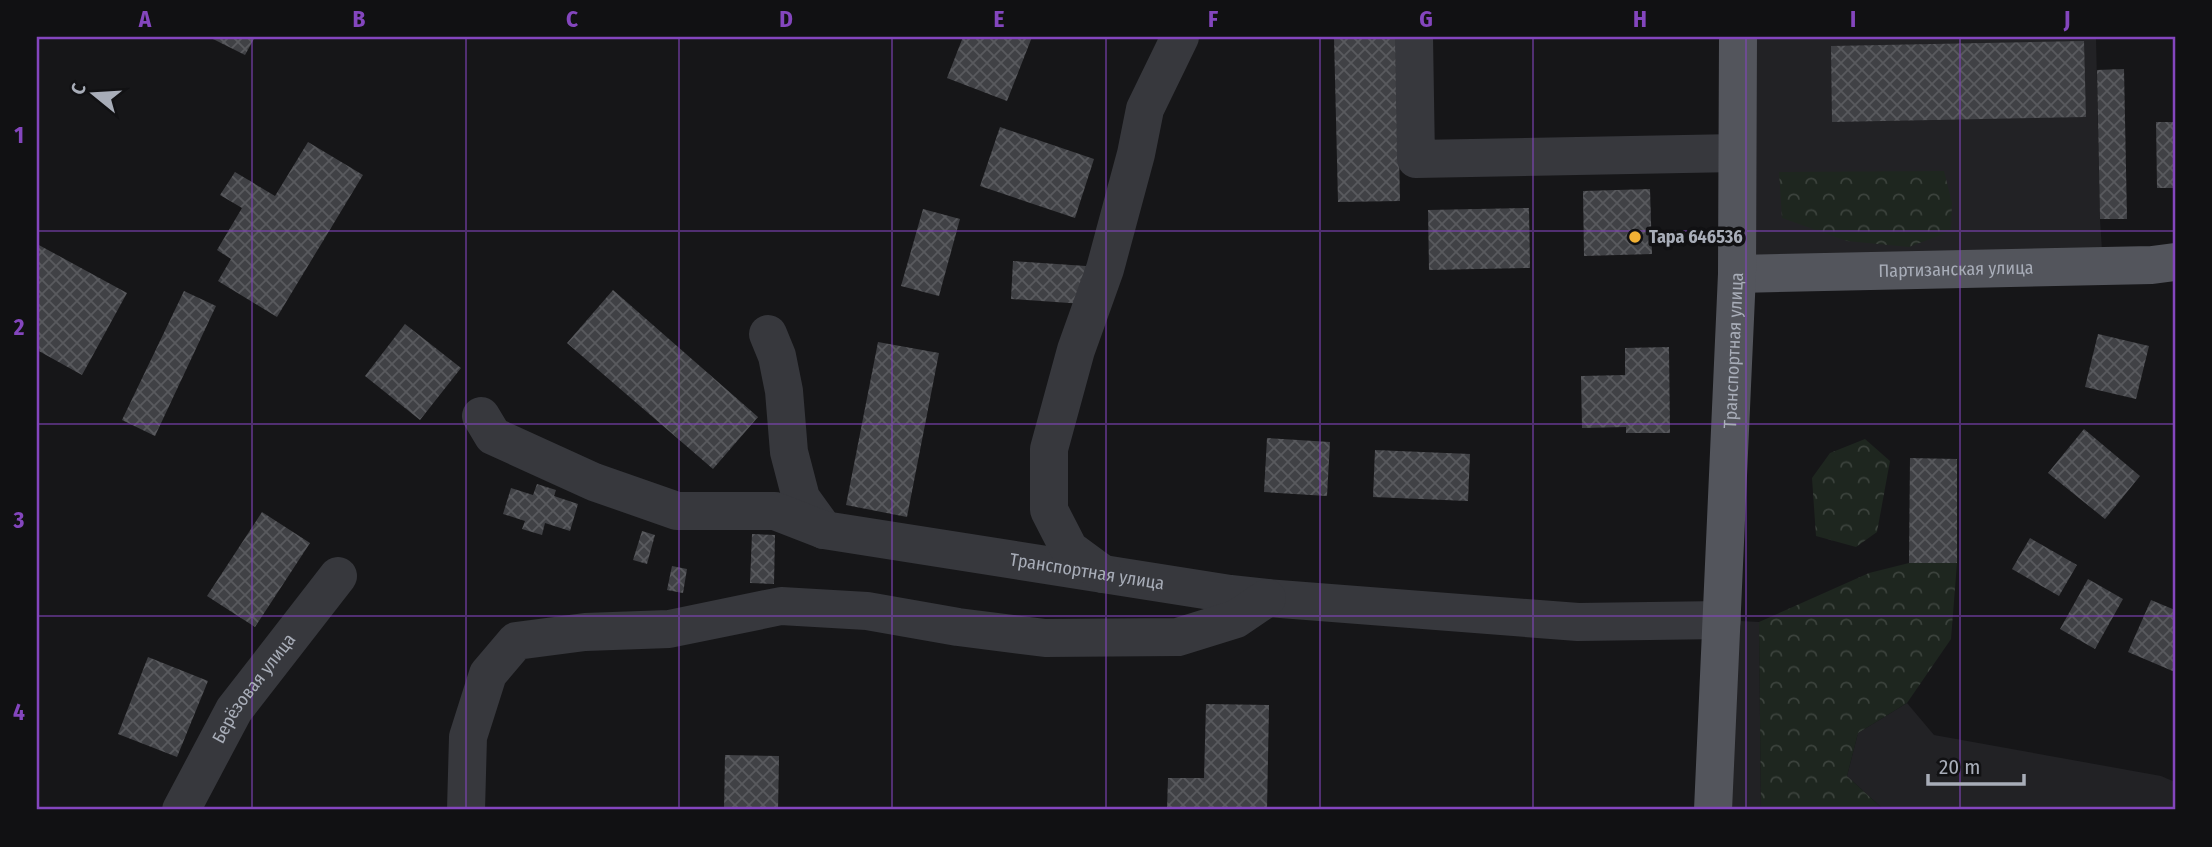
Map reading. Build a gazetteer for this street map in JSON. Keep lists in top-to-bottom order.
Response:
{
  "streets": {
    "main road": ["Партизанская улица", "Транспортная улица"],
    "street": ["Берёзовая улица"]
  },
  "crossings": [
    ["Партизанская улица", "Транспортная улица"]
  ],
  "places": ["Тара 646536"],
  "scale_bar": "20 m",
  "north": "left",
  "grid": {
    "columns": [
      "A",
      "B",
      "C",
      "D",
      "E",
      "F",
      "G",
      "H",
      "I",
      "J"
    ],
    "rows": [
      "1",
      "2",
      "3",
      "4"
    ]
  }
}
